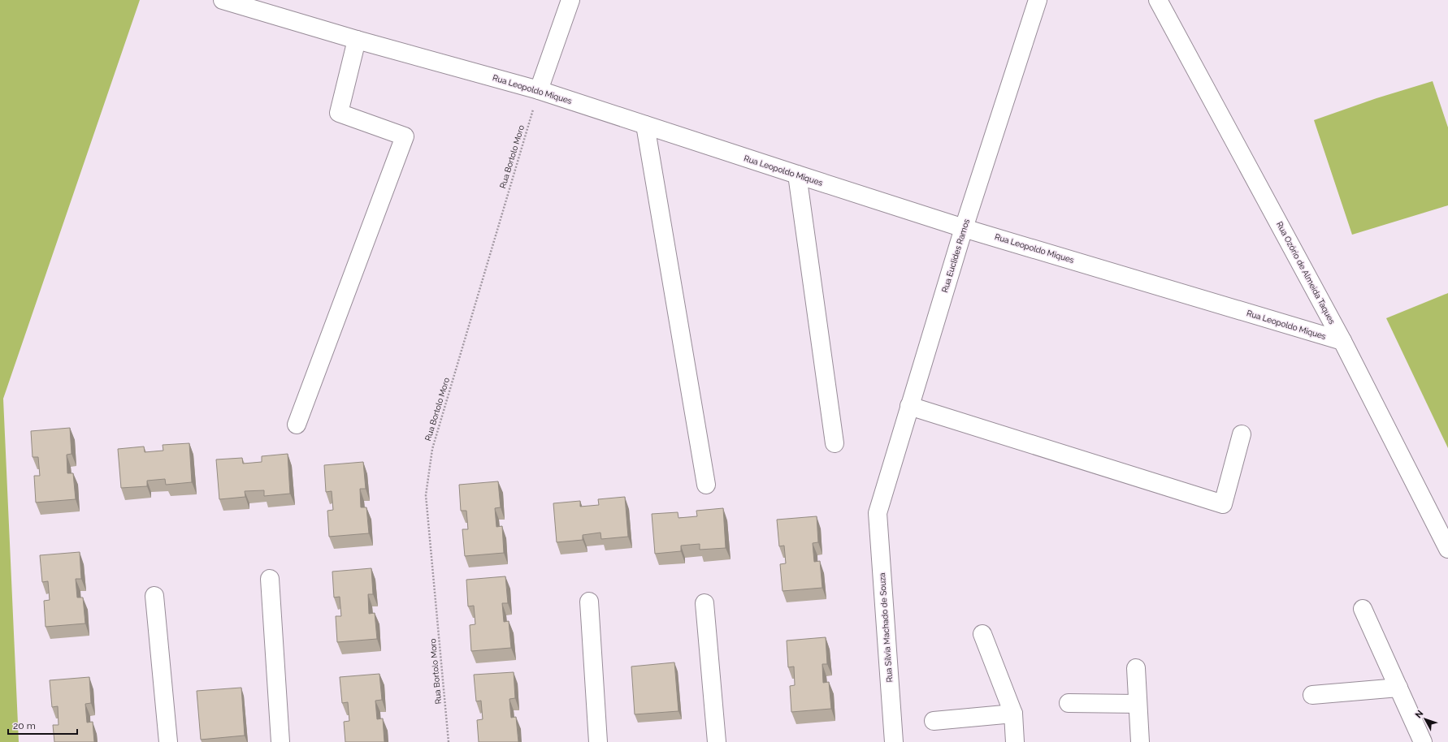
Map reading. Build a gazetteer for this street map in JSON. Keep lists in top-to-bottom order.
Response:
{
  "streets": {
    "street": [
      "Rua Leopoldo Miques",
      "Rua Euclides Ramos",
      "Rua Ozório de Almeida Taques",
      "Rua Sílvia Machado de Souza"
    ],
    "path": ["Rua Bortolo Moro"]
  },
  "crossings": [
    ["Rua Leopoldo Miques", "Rua Bortolo Moro"],
    ["Rua Leopoldo Miques", "Rua Euclides Ramos"],
    ["Rua Leopoldo Miques", "Rua Ozório de Almeida Taques"],
    ["Rua Euclides Ramos", "Rua Sílvia Machado de Souza"]
  ],
  "scale_bar": "20 m",
  "north": "top left"
}
